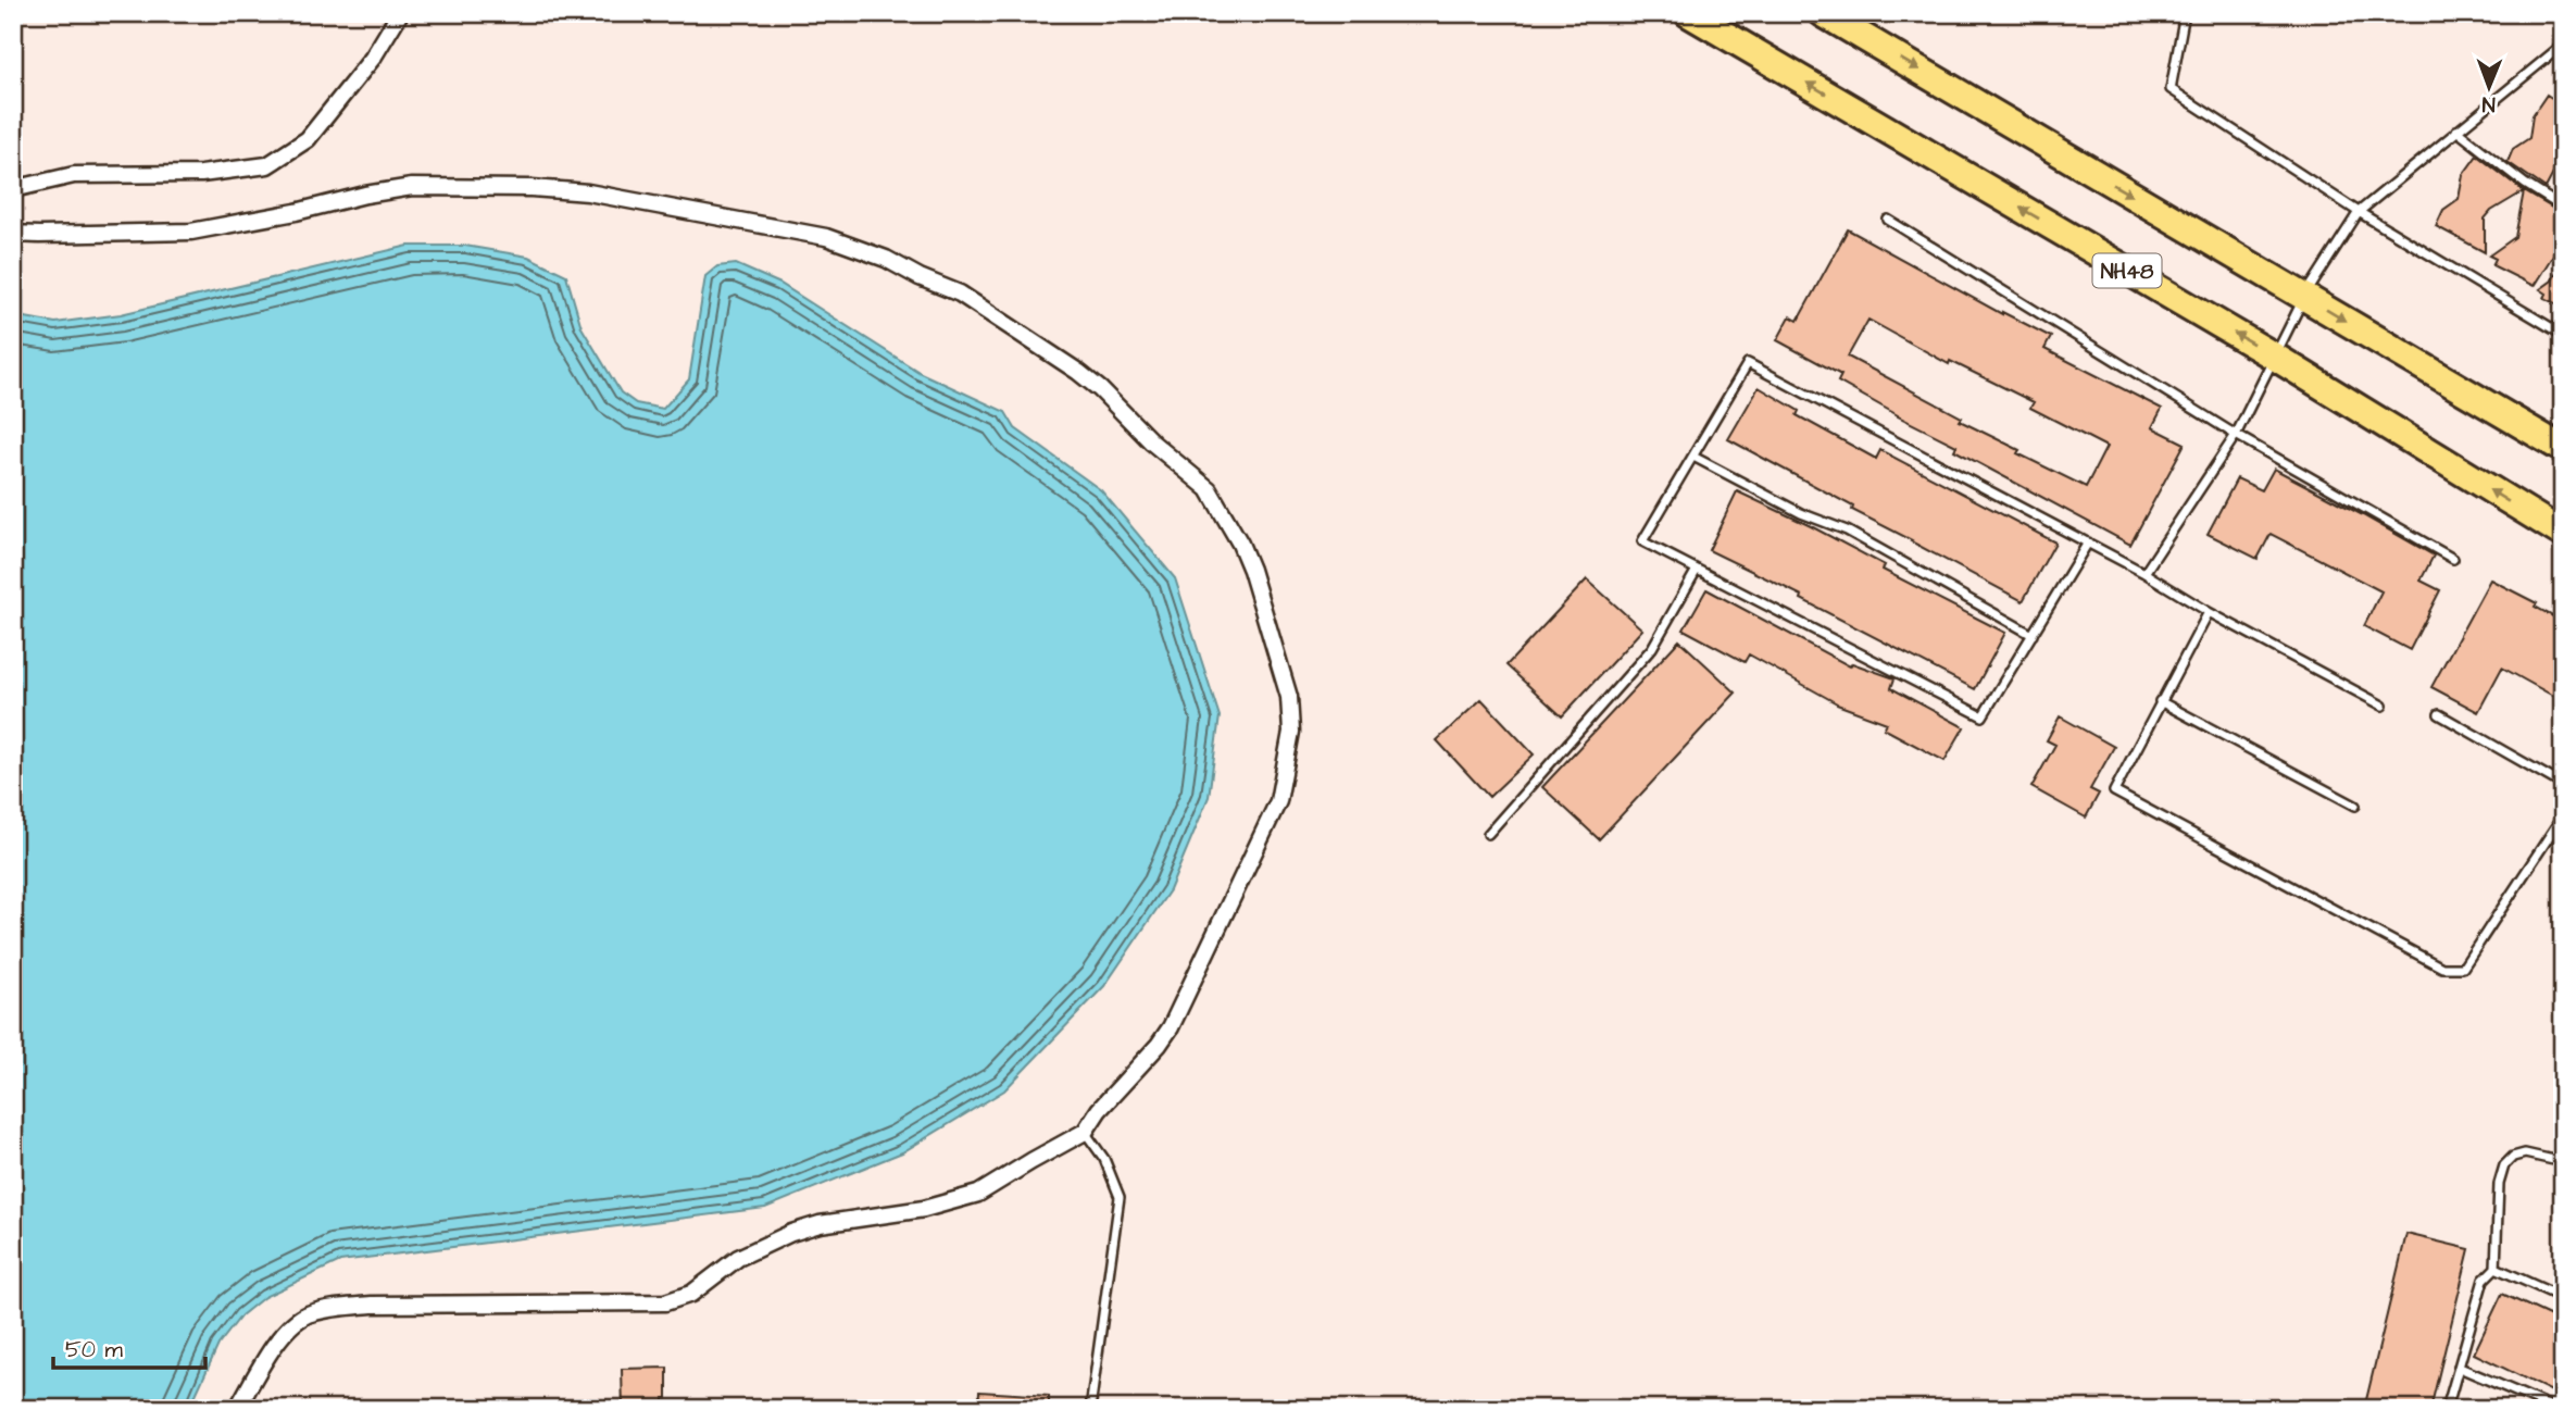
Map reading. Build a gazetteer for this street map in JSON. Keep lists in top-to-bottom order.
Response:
{
  "streets": {
    "highway": ["NH48"]
  },
  "scale_bar": "50 m",
  "north": "bottom"
}
